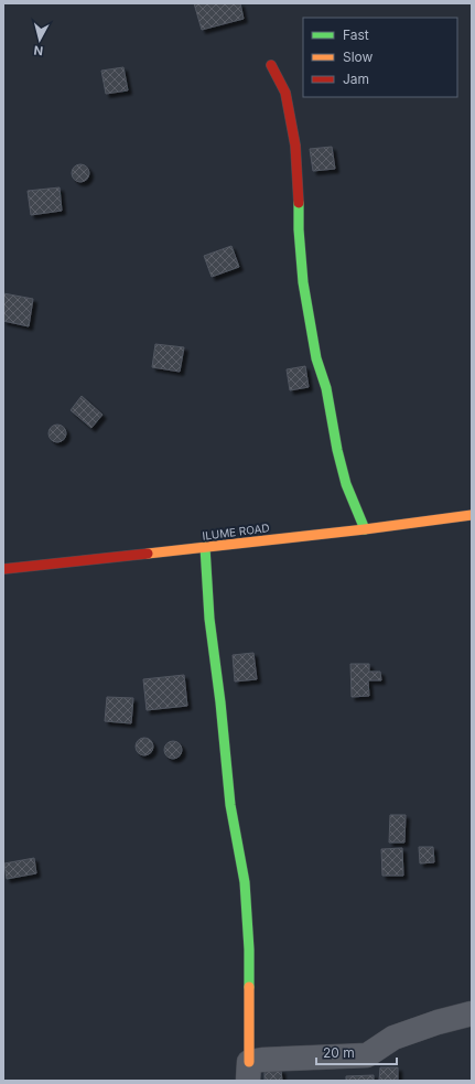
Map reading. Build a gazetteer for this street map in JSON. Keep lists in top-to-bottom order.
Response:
{
  "streets": {
    "street": ["ILUME ROAD"]
  },
  "legend": ["Fast", "Slow", "Jam"],
  "scale_bar": "20 m",
  "north": "bottom"
}
